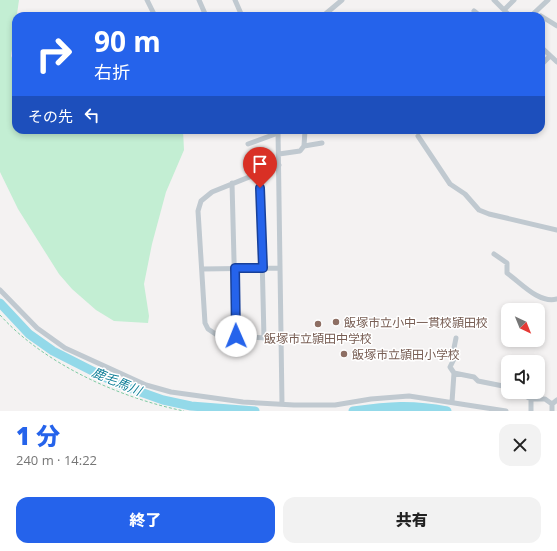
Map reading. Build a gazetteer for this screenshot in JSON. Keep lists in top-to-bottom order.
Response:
{
  "water": ["鹿毛馬川"],
  "places": ["飯塚市立小中一貫校頴田校", "飯塚市立頴田中学校", "飯塚市立頴田小学校"],
  "north": "bottom right",
  "page": {
    "turn": ["90 m", "右折"],
    "then": "その先",
    "heading": ["1 分", "240 m · 14:22"],
    "buttons": ["終了", "共有"]
  }
}
